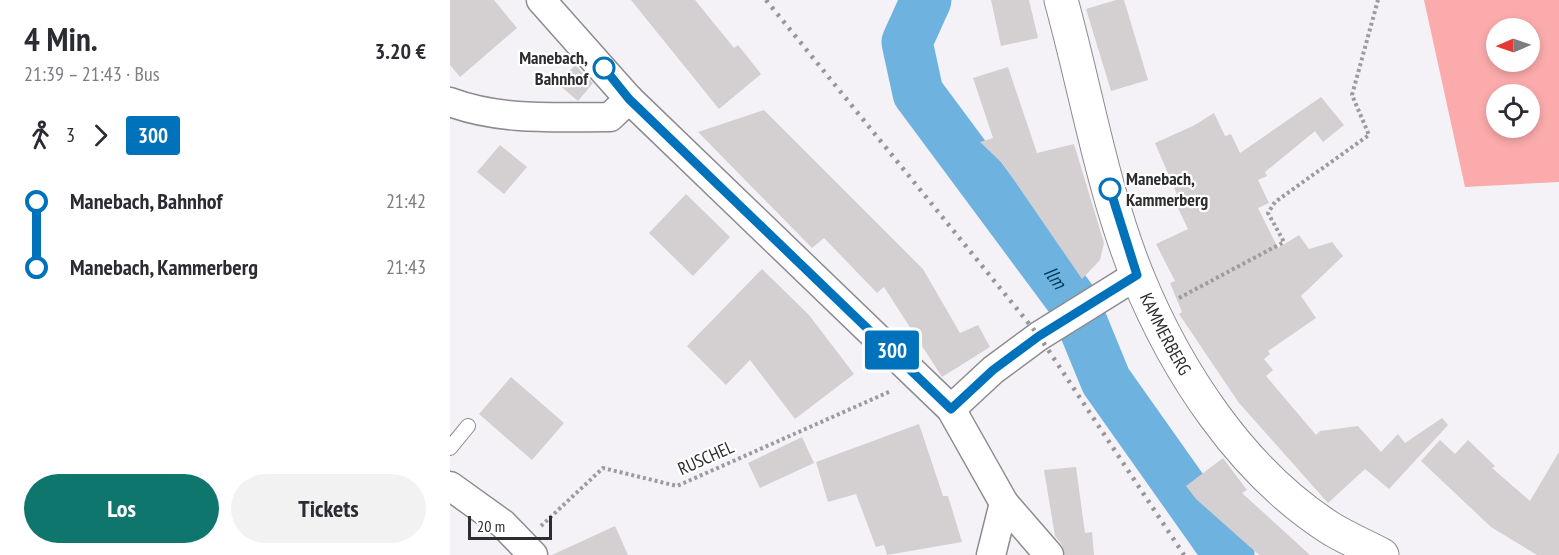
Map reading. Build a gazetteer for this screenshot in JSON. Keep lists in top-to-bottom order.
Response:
{
  "streets": {
    "main road": ["KAMMERBERG"],
    "path": ["RUSCHEL"]
  },
  "water": ["Ilm"],
  "places": ["Manebach, Bahnhof", "Manebach, Kammerberg"],
  "lines": ["bus line 300"],
  "scale_bar": "20 m",
  "north": "left",
  "page": {
    "heading": ["4 Min.", "21:39 – 21:43 · Bus", "3.20 €"],
    "on_map": "300",
    "legs": ["3", "300"],
    "list": [
      {
        "name": "Manebach, Bahnhof",
        "value": "21:42"
      },
      {
        "name": "Manebach, Kammerberg",
        "value": "21:43"
      }
    ],
    "buttons": ["Los", "Tickets"],
    "scale": "20 m"
  }
}
